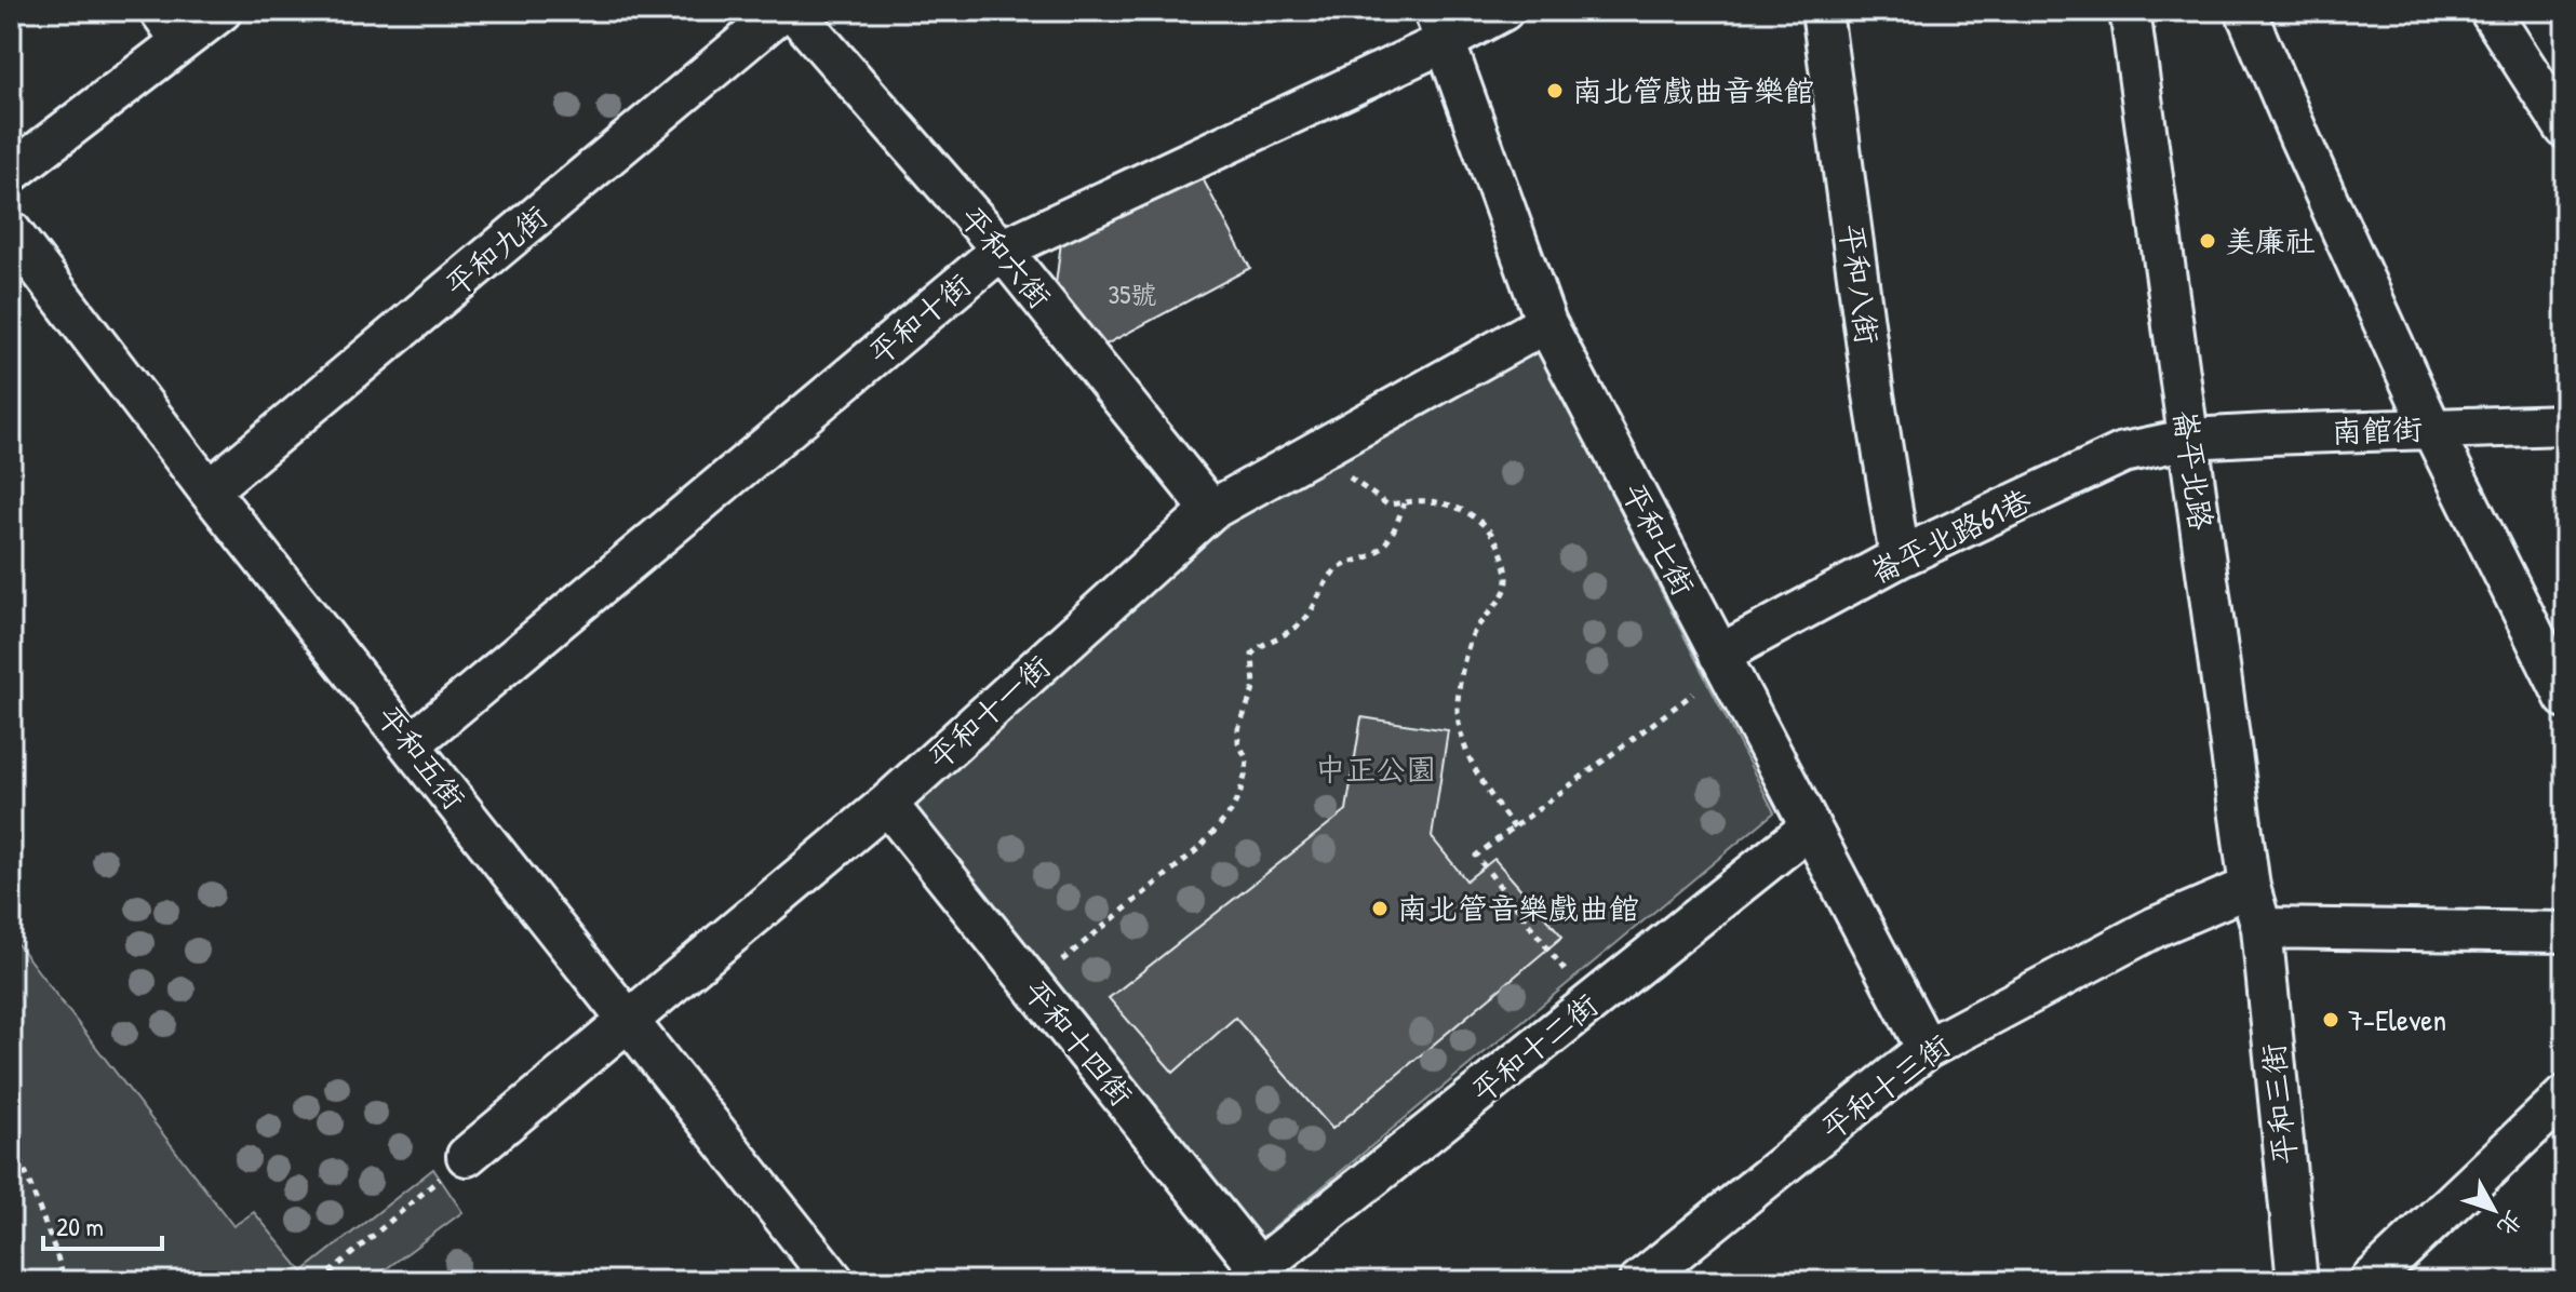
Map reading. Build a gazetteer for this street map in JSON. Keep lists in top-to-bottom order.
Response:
{
  "streets": {
    "street": [
      "平和九街",
      "平和六街",
      "平和八街",
      "平和十街",
      "南館街",
      "崙平北路",
      "崙平北路61巷",
      "平和七街",
      "平和十一街",
      "平和五街",
      "平和十四街",
      "平和十二街",
      "平和十三街",
      "平和三街"
    ]
  },
  "crossings": [
    ["平和九街", "平和五街"],
    ["平和六街", "平和十街"],
    ["平和六街", "平和十一街"],
    ["平和八街", "崙平北路61巷"],
    ["平和十街", "平和七街"],
    ["平和十街", "平和五街"],
    ["南館街", "崙平北路"],
    ["南館街", "崙平北路61巷"],
    ["崙平北路", "崙平北路61巷"],
    ["崙平北路", "平和十三街"],
    ["崙平北路", "平和三街"],
    ["崙平北路61巷", "平和七街"],
    ["平和七街", "平和十一街"],
    ["平和七街", "平和十二街"],
    ["平和七街", "平和十三街"],
    ["平和十一街", "平和五街"],
    ["平和十一街", "平和十四街"],
    ["平和十四街", "平和十二街"]
  ],
  "parks": ["中正公園"],
  "places": [
    "南北管戲曲音樂館",
    "美廉社",
    "南北管音樂戲曲館",
    "7-Eleven"
  ],
  "house_numbers": ["35號"],
  "scale_bar": "20 m",
  "north": "bottom right"
}
